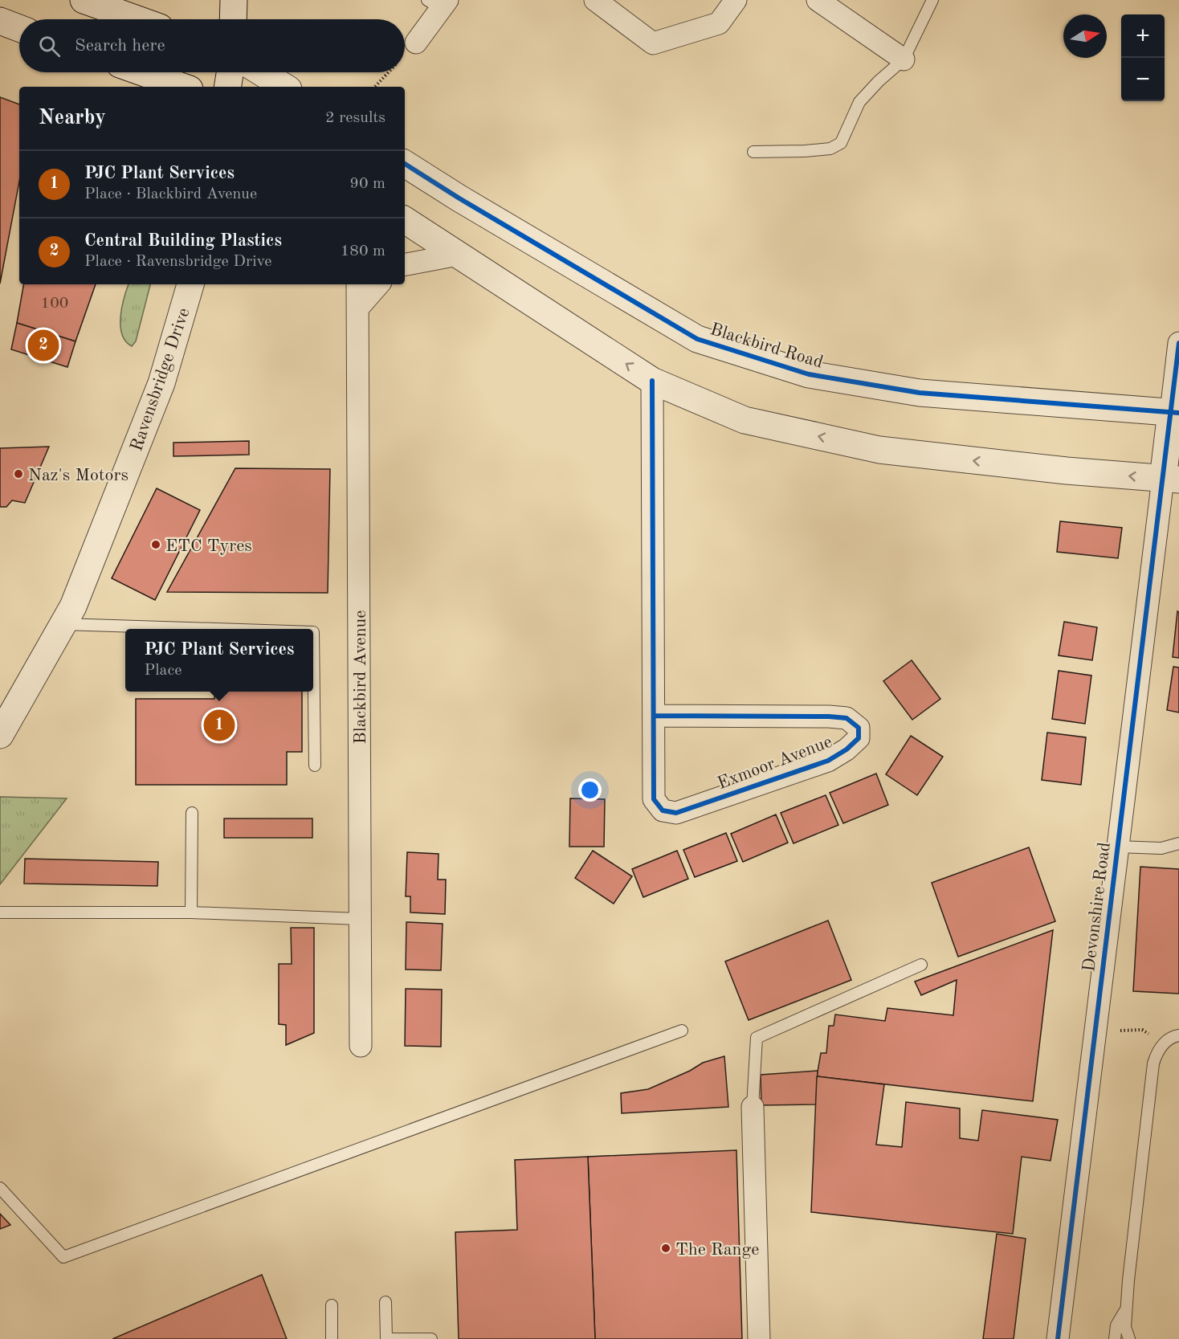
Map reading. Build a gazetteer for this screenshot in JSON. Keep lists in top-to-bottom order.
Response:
{
  "streets": {
    "street": [
      "Blackbird Road",
      "Ravensbridge Drive",
      "Blackbird Avenue",
      "Exmoor Avenue",
      "Devonshire Road"
    ]
  },
  "places": ["Naz's Motors", "ETC Tyres", "The Range"],
  "house_numbers": ["100"],
  "north": "right",
  "page": {
    "map_buttons": ["+", "−"],
    "search": "Search here",
    "heading": ["Nearby", "2 results"],
    "list": [
      {
        "mark": "1",
        "name": "PJC Plant Services",
        "note": "Place · Blackbird Avenue",
        "value": "90 m"
      },
      {
        "mark": "2",
        "name": "Central Building Plastics",
        "note": "Place · Ravensbridge Drive",
        "value": "180 m"
      }
    ],
    "pins": ["2", "1"],
    "popup": ["PJC Plant Services", "Place"]
  }
}
